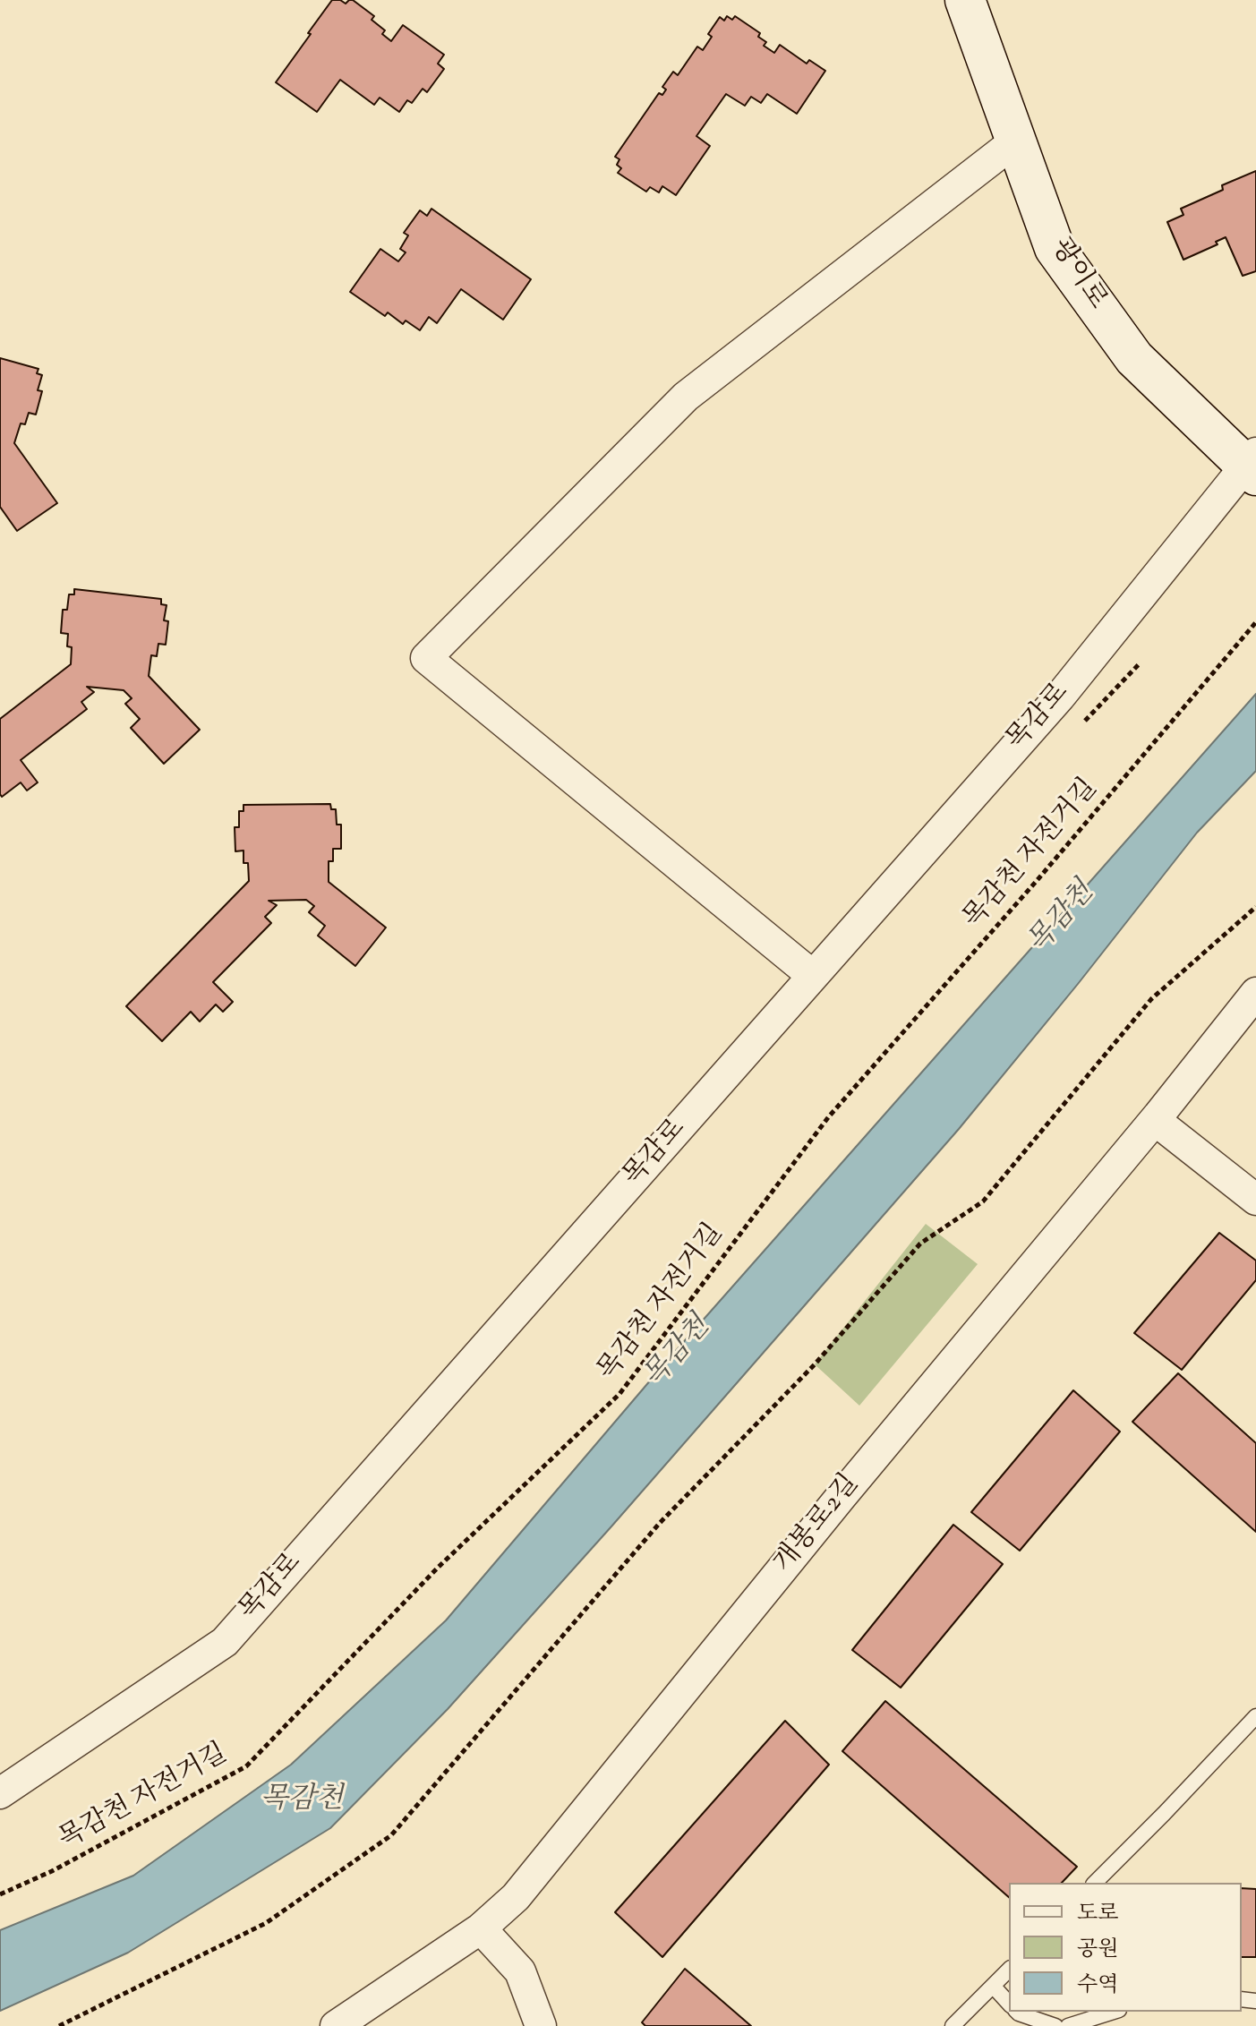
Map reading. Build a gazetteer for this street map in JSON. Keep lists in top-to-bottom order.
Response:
{
  "streets": {
    "street": ["광이로", "목감로", "개봉로2길"],
    "path": ["목감천 자전거길"]
  },
  "crossings": [
    ["광이로", "목감로"]
  ],
  "water": ["목감천"],
  "legend": ["도로", "공원", "수역"]
}
